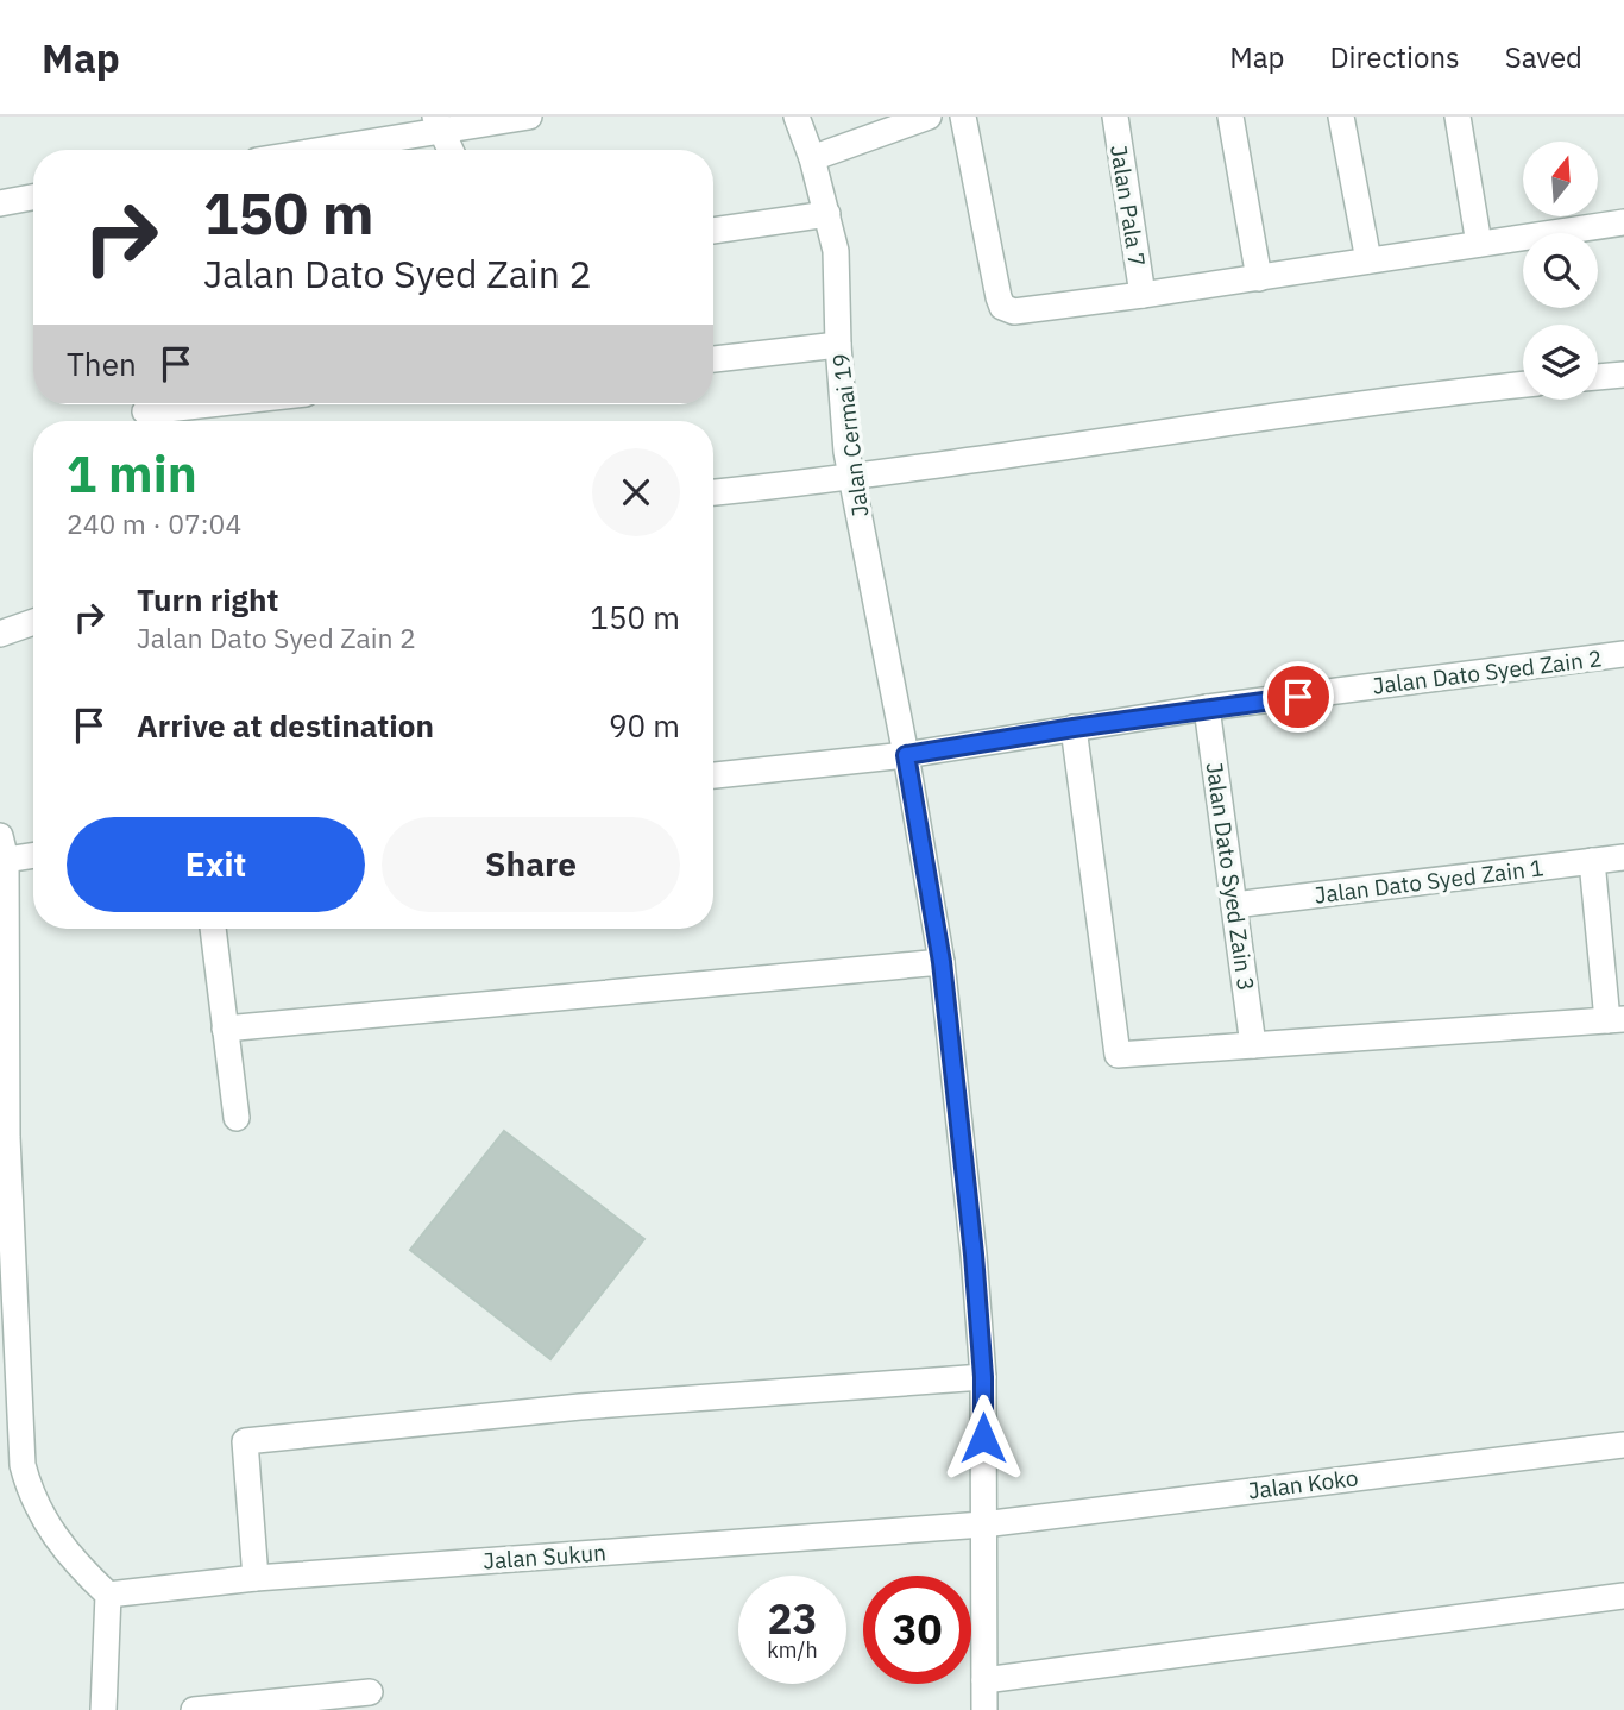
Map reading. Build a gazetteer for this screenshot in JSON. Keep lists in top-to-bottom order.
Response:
{
  "streets": {
    "street": [
      "Jalan Pala 7",
      "Jalan Cermai 19",
      "Jalan Dato Syed Zain 2",
      "Jalan Dato Syed Zain 3",
      "Jalan Dato Syed Zain 1",
      "Jalan Koko",
      "Jalan Sukun"
    ]
  },
  "crossings": [
    ["Jalan Cermai 19", "Jalan Dato Syed Zain 2"],
    ["Jalan Cermai 19", "Jalan Koko"],
    ["Jalan Cermai 19", "Jalan Sukun"],
    ["Jalan Dato Syed Zain 2", "Jalan Dato Syed Zain 3"],
    ["Jalan Dato Syed Zain 3", "Jalan Dato Syed Zain 1"],
    ["Jalan Koko", "Jalan Sukun"]
  ],
  "north": "top",
  "page": {
    "header": "Map",
    "nav": ["Map", "Directions", "Saved"],
    "turn": ["150 m", "Jalan Dato Syed Zain 2"],
    "then": "Then",
    "heading": ["1 min", "240 m · 07:04"],
    "list": [
      {
        "name": "Turn right",
        "note": "Jalan Dato Syed Zain 2",
        "value": "150 m"
      },
      {
        "name": "Arrive at destination",
        "value": "90 m"
      }
    ],
    "buttons": ["Exit", "Share"],
    "speed": "23 km/h",
    "limit": "30"
  }
}
